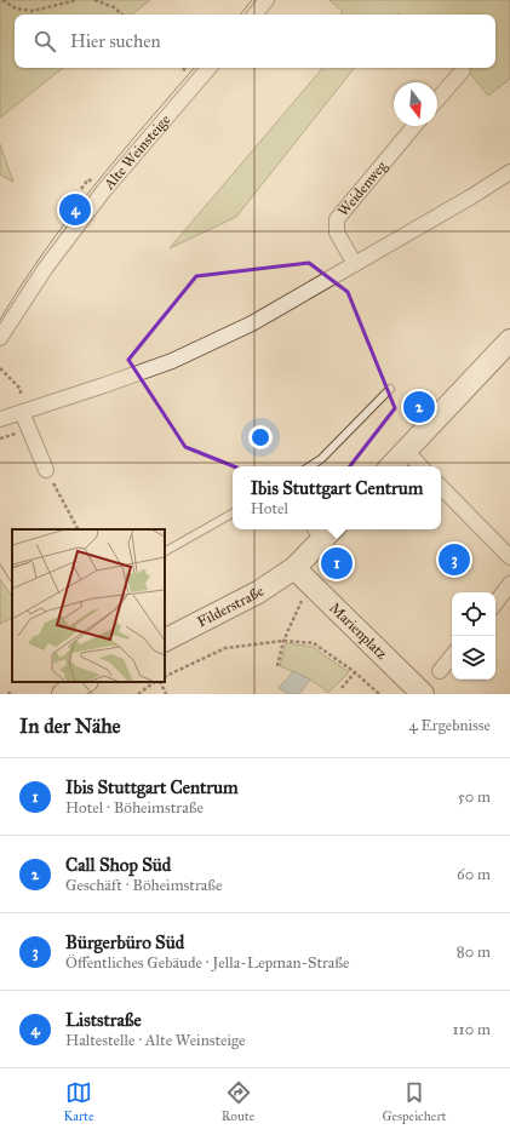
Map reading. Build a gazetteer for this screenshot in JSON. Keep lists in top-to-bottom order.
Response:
{
  "streets": {
    "street": [
      "Alte Weinsteige",
      "Weidenweg",
      "Filderstraße",
      "Marienplatz"
    ]
  },
  "crossings": [
    ["Filderstraße", "Marienplatz"]
  ],
  "north": "bottom",
  "page": {
    "search": "Hier suchen",
    "pins": [
      "4",
      "2",
      "3",
      "1"
    ],
    "popup": ["Ibis Stuttgart Centrum", "Hotel"],
    "heading": ["In der Nähe", "4 Ergebnisse"],
    "list": [
      {
        "mark": "1",
        "name": "Ibis Stuttgart Centrum",
        "note": "Hotel · Böheimstraße",
        "value": "50 m"
      },
      {
        "mark": "2",
        "name": "Call Shop Süd",
        "note": "Geschäft · Böheimstraße",
        "value": "60 m"
      },
      {
        "mark": "3",
        "name": "Bürgerbüro Süd",
        "note": "Öffentliches Gebäude · Jella-Lepman-Straße",
        "value": "80 m"
      },
      {
        "mark": "4",
        "name": "Liststraße",
        "note": "Haltestelle · Alte Weinsteige",
        "value": "110 m"
      }
    ],
    "nav": ["Karte", "Route", "Gespeichert"]
  }
}
